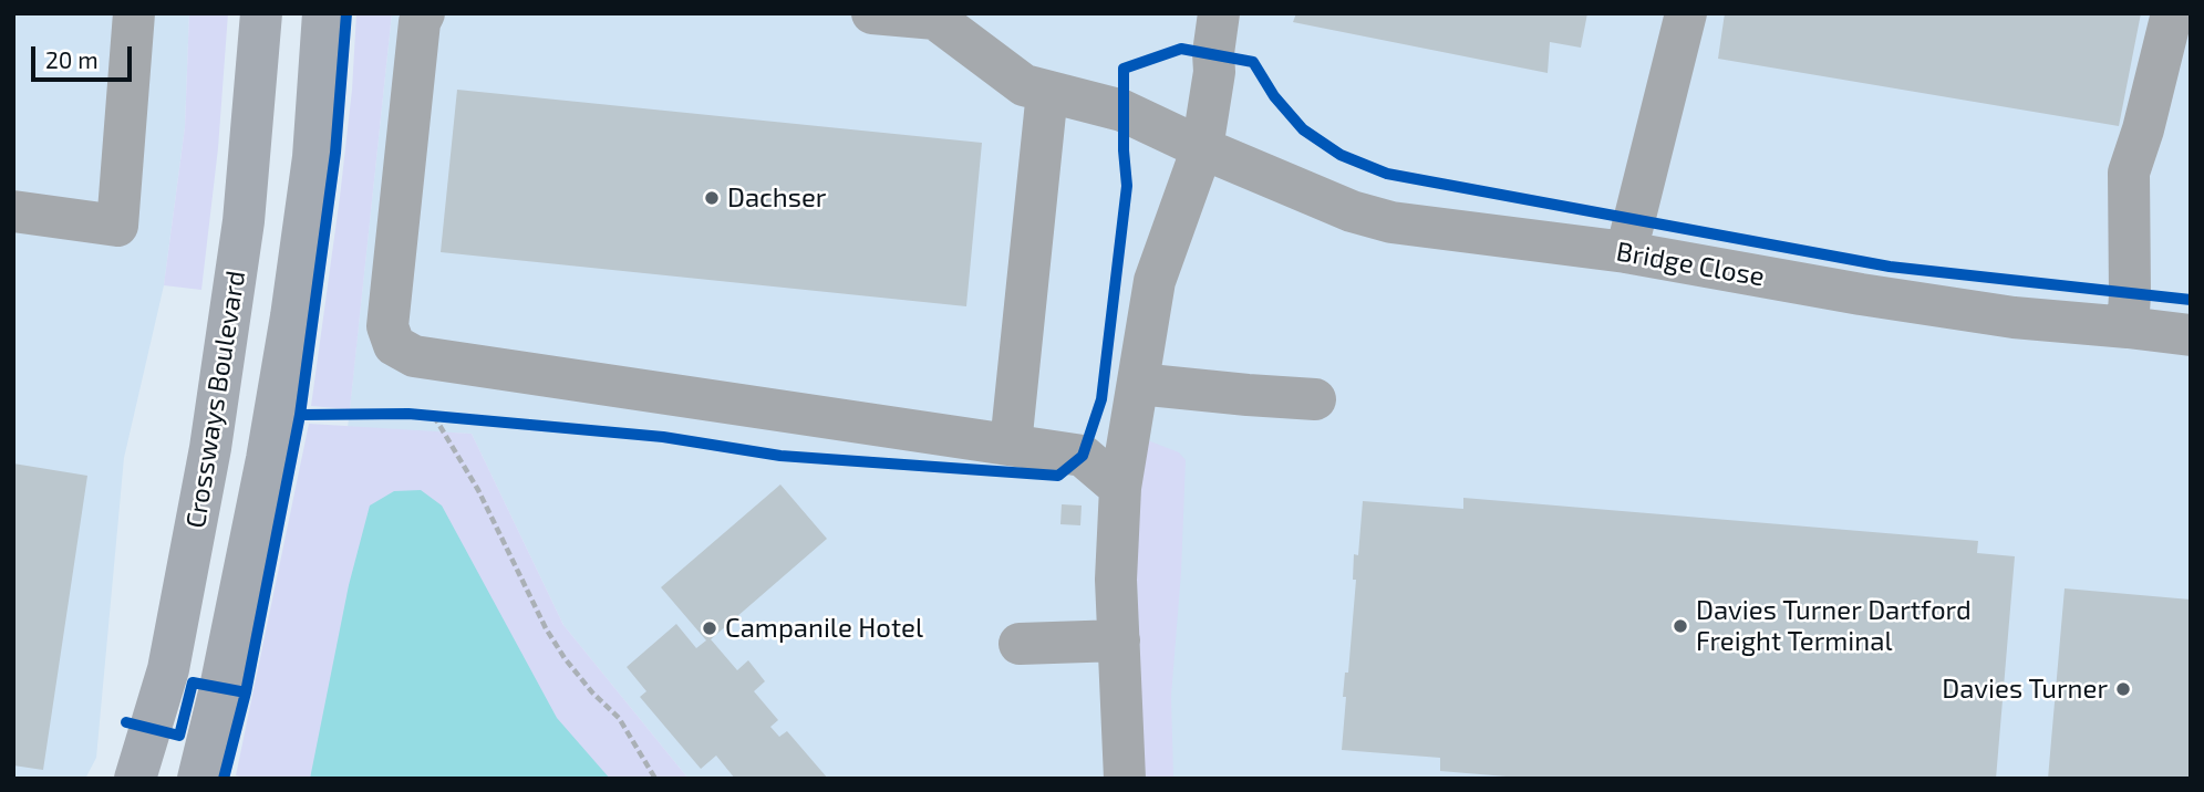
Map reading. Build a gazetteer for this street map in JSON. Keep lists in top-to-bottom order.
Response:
{
  "streets": {
    "main road": ["Crossways Boulevard"],
    "street": ["Bridge Close"]
  },
  "places": [
    "Dachser",
    "Davies Turner Dartford Freight Terminal",
    "Campanile Hotel",
    "Davies Turner"
  ],
  "scale_bar": "20 m"
}
